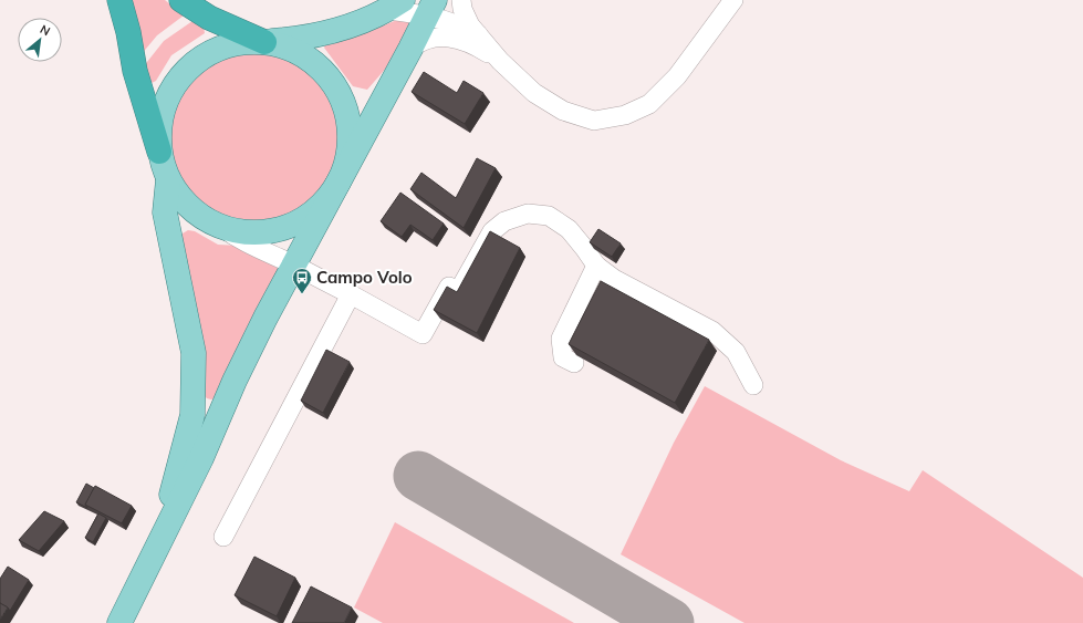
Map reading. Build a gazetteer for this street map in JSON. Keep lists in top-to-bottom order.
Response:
{
  "places": {
    "bus stop": ["Campo Volo"]
  },
  "north": "top right"
}
